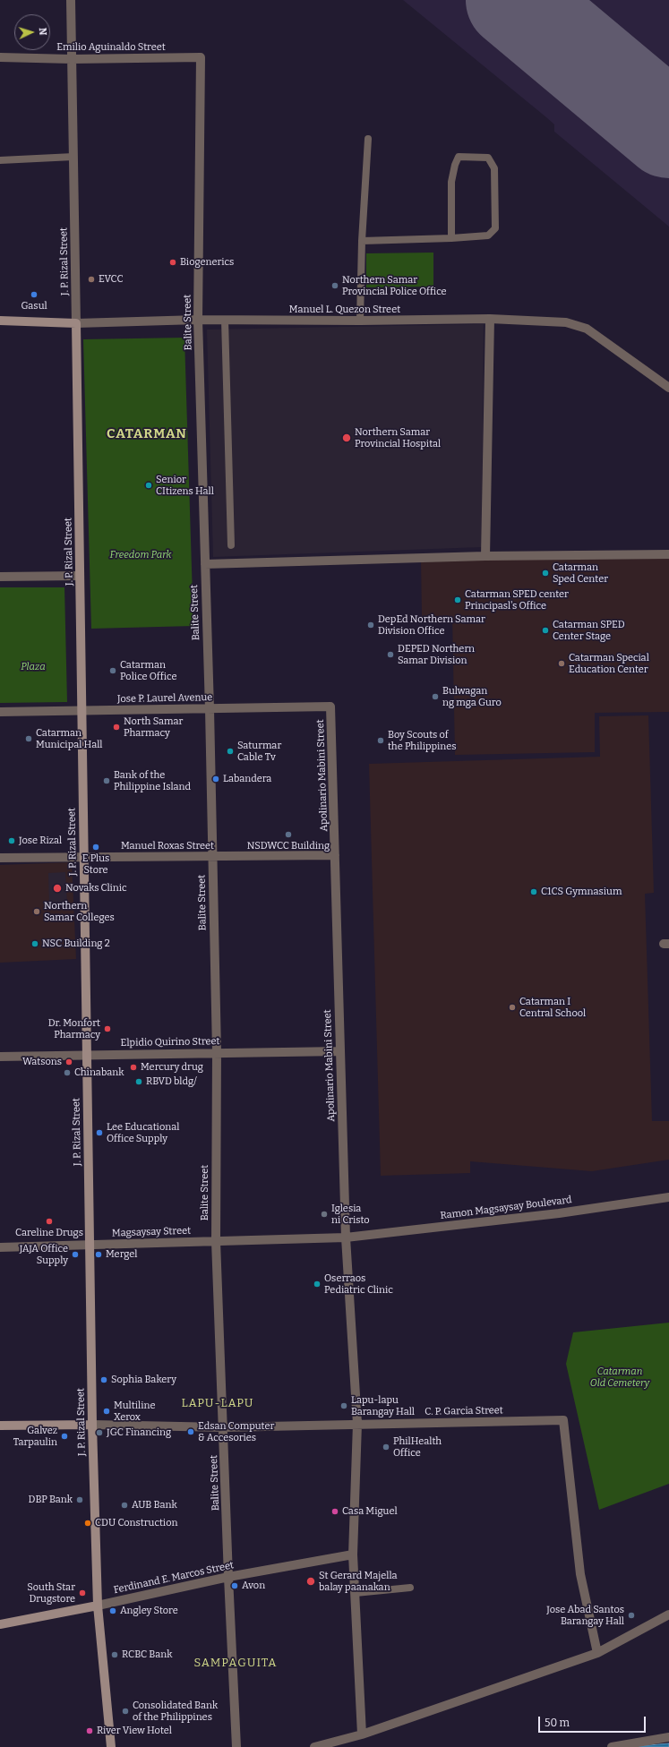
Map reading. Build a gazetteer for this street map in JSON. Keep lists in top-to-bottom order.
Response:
{
  "streets": {
    "main road": [
      "J. P. Rizal Street",
      "Manuel L. Quezon Street",
      "C. P. Garcia Street",
      "Ferdinand E. Marcos Street"
    ],
    "street": [
      "Emilio Aguinaldo Street",
      "Balite Street",
      "Jose P. Laurel Avenue",
      "Apolinario Mabini Street",
      "Manuel Roxas Street",
      "Elpidio Quirino Street",
      "Ramon Magsaysay Boulevard",
      "Magsaysay Street"
    ]
  },
  "crossings": [
    ["Emilio Aguinaldo Street", "J. P. Rizal Street"],
    ["Emilio Aguinaldo Street", "Balite Street"],
    ["J. P. Rizal Street", "Manuel L. Quezon Street"],
    ["J. P. Rizal Street", "Jose P. Laurel Avenue"],
    ["J. P. Rizal Street", "Manuel Roxas Street"],
    ["J. P. Rizal Street", "Elpidio Quirino Street"],
    ["J. P. Rizal Street", "Magsaysay Street"],
    ["J. P. Rizal Street", "C. P. Garcia Street"],
    ["J. P. Rizal Street", "Ferdinand E. Marcos Street"],
    ["Manuel L. Quezon Street", "Balite Street"],
    ["Balite Street", "Jose P. Laurel Avenue"],
    ["Balite Street", "Manuel Roxas Street"],
    ["Balite Street", "Elpidio Quirino Street"],
    ["Balite Street", "Magsaysay Street"],
    ["Balite Street", "C. P. Garcia Street"],
    ["Balite Street", "Ferdinand E. Marcos Street"],
    ["Jose P. Laurel Avenue", "Apolinario Mabini Street"],
    ["Apolinario Mabini Street", "Manuel Roxas Street"],
    ["Apolinario Mabini Street", "Elpidio Quirino Street"],
    ["Apolinario Mabini Street", "Ramon Magsaysay Boulevard"],
    ["Apolinario Mabini Street", "Magsaysay Street"],
    ["Apolinario Mabini Street", "C. P. Garcia Street"],
    ["Apolinario Mabini Street", "Ferdinand E. Marcos Street"],
    ["Ramon Magsaysay Boulevard", "Magsaysay Street"]
  ],
  "districts": ["CATARMAN", "LAPU-LAPU", "SAMPAGUITA"],
  "parks": ["Freedom Park", "Plaza", "Catarman Old Cemetery"],
  "places": [
    "Biogenerics",
    "EVCC",
    "Northern Samar Provincial Police Office",
    "Gasul",
    "Northern Samar Provincial Hospital",
    "Senior CItizens Hall",
    "Catarman Sped Center",
    "Catarman SPED center Principasl's Office",
    "DepEd Northern Samar Division Office",
    "Catarman SPED Center Stage",
    "DEPED Northern Samar Division",
    "Catarman Special Education Center",
    "Catarman Police Office",
    "Bulwagan ng mga Guro",
    "North Samar Pharmacy",
    "Catarman Municipal Hall",
    "Boy Scouts of the Philippines",
    "Saturmar Cable Tv",
    "Labandera",
    "Bank of the Philippine Island",
    "NSDWCC Building",
    "Jose Rizal",
    "E Plus Store",
    "Novaks Clinic",
    "C1CS Gymnasium",
    "Northern Samar Colleges",
    "NSC Building 2",
    "Catarman I Central School",
    "Dr. Monfort Pharmacy",
    "Watsons",
    "Mercury drug",
    "Chinabank",
    "RBVD bldg/",
    "Lee Educational Office Supply",
    "Iglesia ni Cristo",
    "Careline Drugs",
    "JAJA Office Supply",
    "Mergel",
    "Oserraos Pediatric Clinic",
    "Sophia Bakery",
    "Lapu-lapu Barangay Hall",
    "Multiline Xerox",
    "Edsan Computer & Accesories",
    "JGC Financing",
    "Galvez Tarpaulin",
    "PhilHealth Office",
    "DBP Bank",
    "AUB Bank",
    "Casa Miguel",
    "CDU Construction",
    "St Gerard Majella balay paanakan",
    "Avon",
    "South Star Drugstore",
    "Angley Store",
    "Jose Abad Santos Barangay Hall",
    "RCBC Bank",
    "Consolidated Bank of the Philippines",
    "River View Hotel"
  ],
  "scale_bar": "50 m",
  "north": "right"
}
